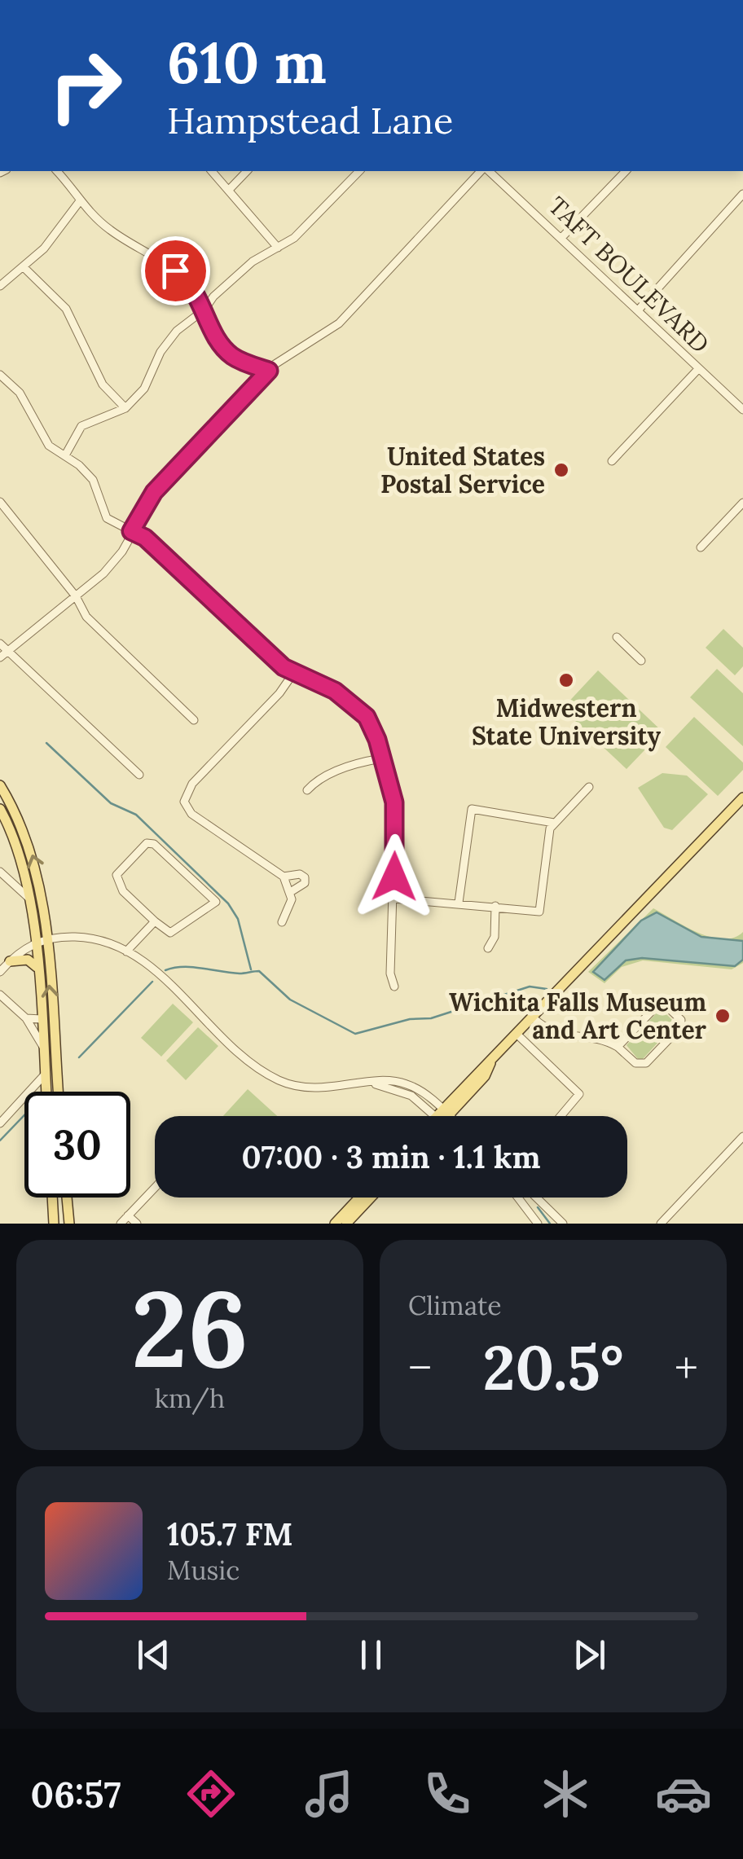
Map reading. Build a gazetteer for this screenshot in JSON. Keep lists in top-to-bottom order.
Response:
{
  "streets": {
    "street": ["TAFT BOULEVARD"]
  },
  "places": ["United States Postal Service", "Midwestern State University", "Wichita Falls Museum and Art Center"],
  "page": {
    "turn": ["610 m", "Hampstead Lane"],
    "limit": "30",
    "trip": "07:00 · 3 min · 1.1 km",
    "tile": [
      ["26", "km/h"],
      "Climate"
    ],
    "heat": ["−", "20.5°", "+"],
    "song": ["105.7 FM", "Music"],
    "tabs": "06:57"
  }
}
